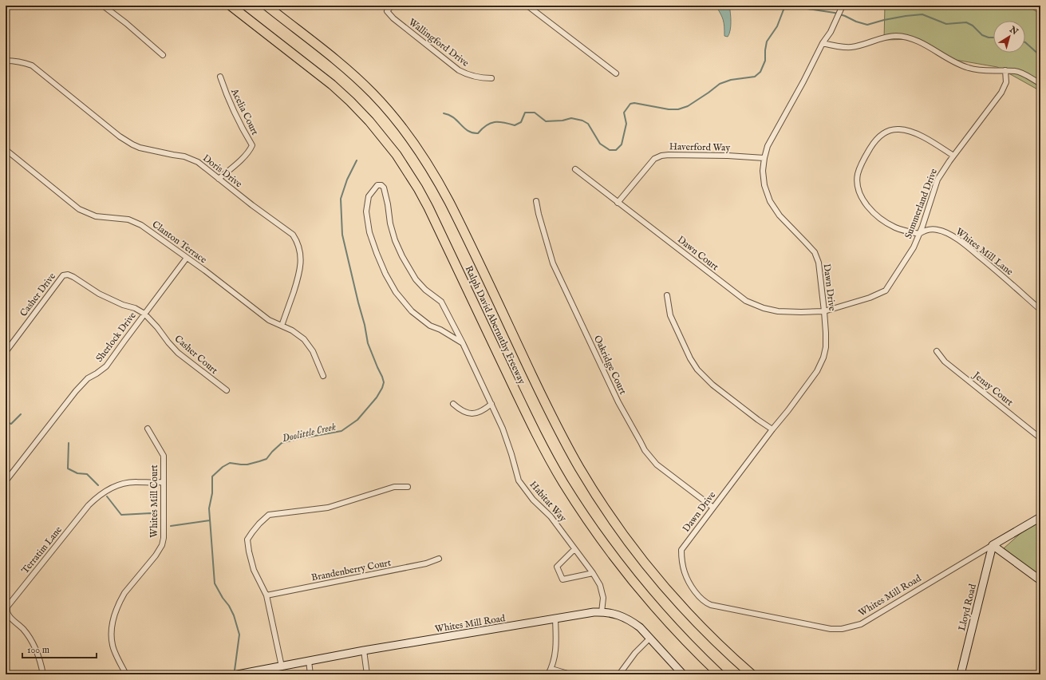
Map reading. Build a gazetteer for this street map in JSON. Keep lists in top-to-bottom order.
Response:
{
  "streets": {
    "highway": ["Ralph David Abernathy Freeway"],
    "street": [
      "Wallingford Drive",
      "Acelia Court",
      "Haverford Way",
      "Doris Drive",
      "Summerland Drive",
      "Clanton Terrace",
      "Whites Mill Lane",
      "Dawn Court",
      "Dawn Drive",
      "Casher Drive",
      "Sherlock Drive",
      "Casher Court",
      "Oakridge Court",
      "Jenay Court",
      "Whites Mill Court",
      "Habitat Way",
      "Terratim Lane",
      "Brandenberry Court",
      "Whites Mill Road",
      "Lloyd Road"
    ]
  },
  "crossings": [
    ["Acelia Court", "Doris Drive"],
    ["Haverford Way", "Dawn Court"],
    ["Haverford Way", "Dawn Drive"],
    ["Doris Drive", "Clanton Terrace"],
    ["Summerland Drive", "Whites Mill Lane"],
    ["Summerland Drive", "Dawn Court"],
    ["Summerland Drive", "Dawn Drive"],
    ["Clanton Terrace", "Sherlock Drive"],
    ["Dawn Court", "Dawn Drive"],
    ["Dawn Drive", "Oakridge Court"],
    ["Dawn Drive", "Whites Mill Road"],
    ["Casher Drive", "Sherlock Drive"],
    ["Casher Drive", "Casher Court"],
    ["Sherlock Drive", "Casher Court"],
    ["Whites Mill Court", "Terratim Lane"],
    ["Habitat Way", "Whites Mill Road"],
    ["Whites Mill Road", "Lloyd Road"]
  ],
  "water": ["Doolittle Creek"],
  "scale_bar": "100 m",
  "north": "top right"
}
